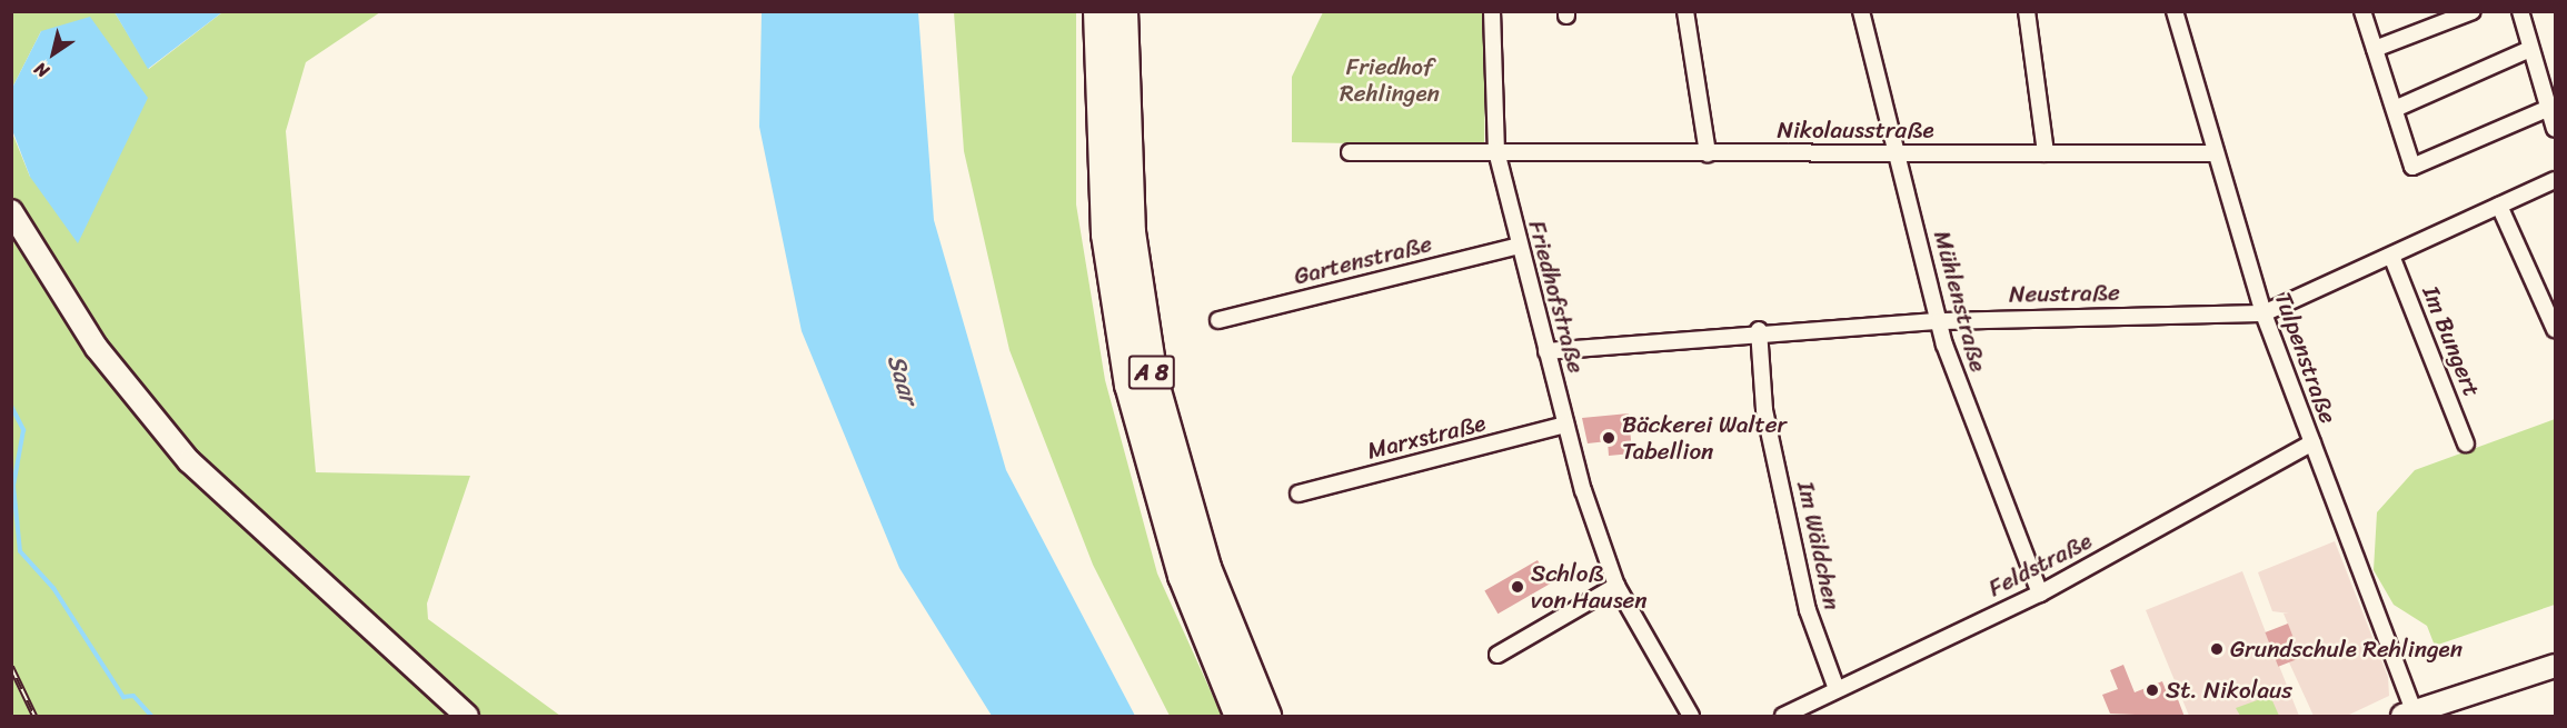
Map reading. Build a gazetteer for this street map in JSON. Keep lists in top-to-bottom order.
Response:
{
  "streets": {
    "highway": ["A 8"],
    "street": [
      "Nikolausstraße",
      "Gartenstraße",
      "Neustraße",
      "Friedhofstraße",
      "Mühlenstraße",
      "Im Bungert",
      "Tulpenstraße",
      "Marxstraße",
      "Im Wäldchen",
      "Feldstraße"
    ]
  },
  "crossings": [
    ["Nikolausstraße", "Friedhofstraße"],
    ["Nikolausstraße", "Mühlenstraße"],
    ["Nikolausstraße", "Tulpenstraße"],
    ["Gartenstraße", "Friedhofstraße"],
    ["Neustraße", "Friedhofstraße"],
    ["Neustraße", "Mühlenstraße"],
    ["Neustraße", "Im Bungert"],
    ["Neustraße", "Tulpenstraße"],
    ["Neustraße", "Im Wäldchen"],
    ["Friedhofstraße", "Marxstraße"],
    ["Mühlenstraße", "Feldstraße"],
    ["Tulpenstraße", "Feldstraße"],
    ["Im Wäldchen", "Feldstraße"]
  ],
  "water": ["Saar"],
  "parks": ["Friedhof Rehlingen"],
  "places": [
    "Bäckerei Walter Tabellion",
    "Schloß von Hausen",
    "Grundschule Rehlingen",
    "St. Nikolaus"
  ],
  "north": "bottom left"
}
